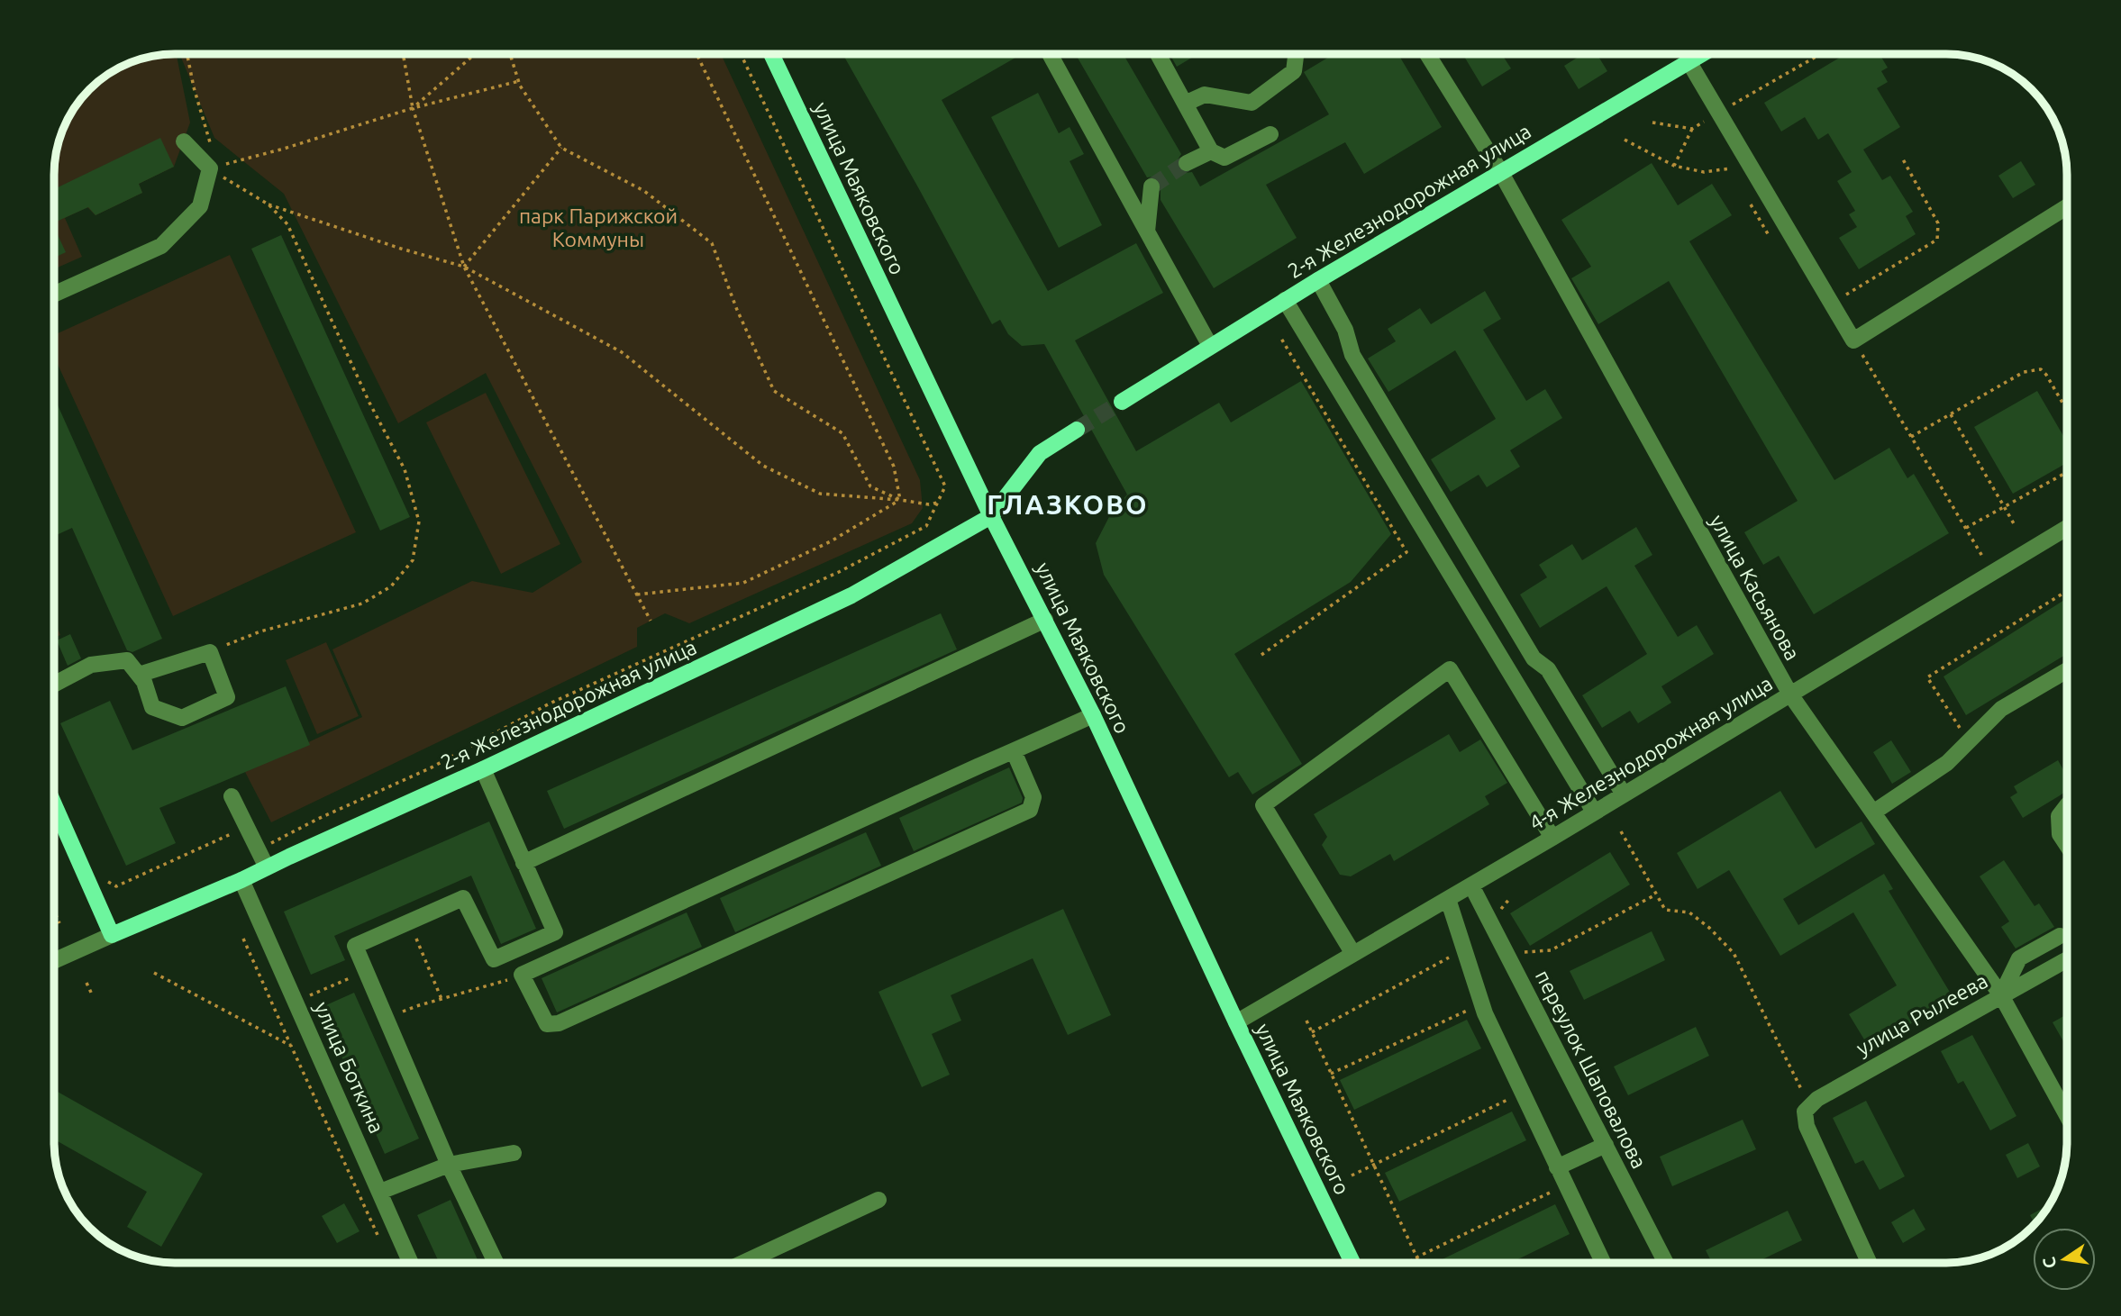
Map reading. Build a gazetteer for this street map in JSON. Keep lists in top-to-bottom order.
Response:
{
  "streets": {
    "main road": ["улица Маяковского", "2-я Железнодорожная улица"],
    "street": [
      "улица Касьянова",
      "4-я Железнодорожная улица",
      "улица Рылеева",
      "улица Боткина",
      "переулок Шаповалова"
    ]
  },
  "crossings": [
    ["улица Маяковского", "2-я Железнодорожная улица"],
    ["улица Маяковского", "4-я Железнодорожная улица"],
    ["2-я Железнодорожная улица", "улица Касьянова"],
    ["2-я Железнодорожная улица", "улица Боткина"],
    ["улица Касьянова", "4-я Железнодорожная улица"],
    ["улица Касьянова", "улица Рылеева"],
    ["4-я Железнодорожная улица", "переулок Шаповалова"]
  ],
  "districts": ["ГЛАЗКОВО"],
  "parks": ["парк Парижской Коммуны"],
  "north": "left"
}
